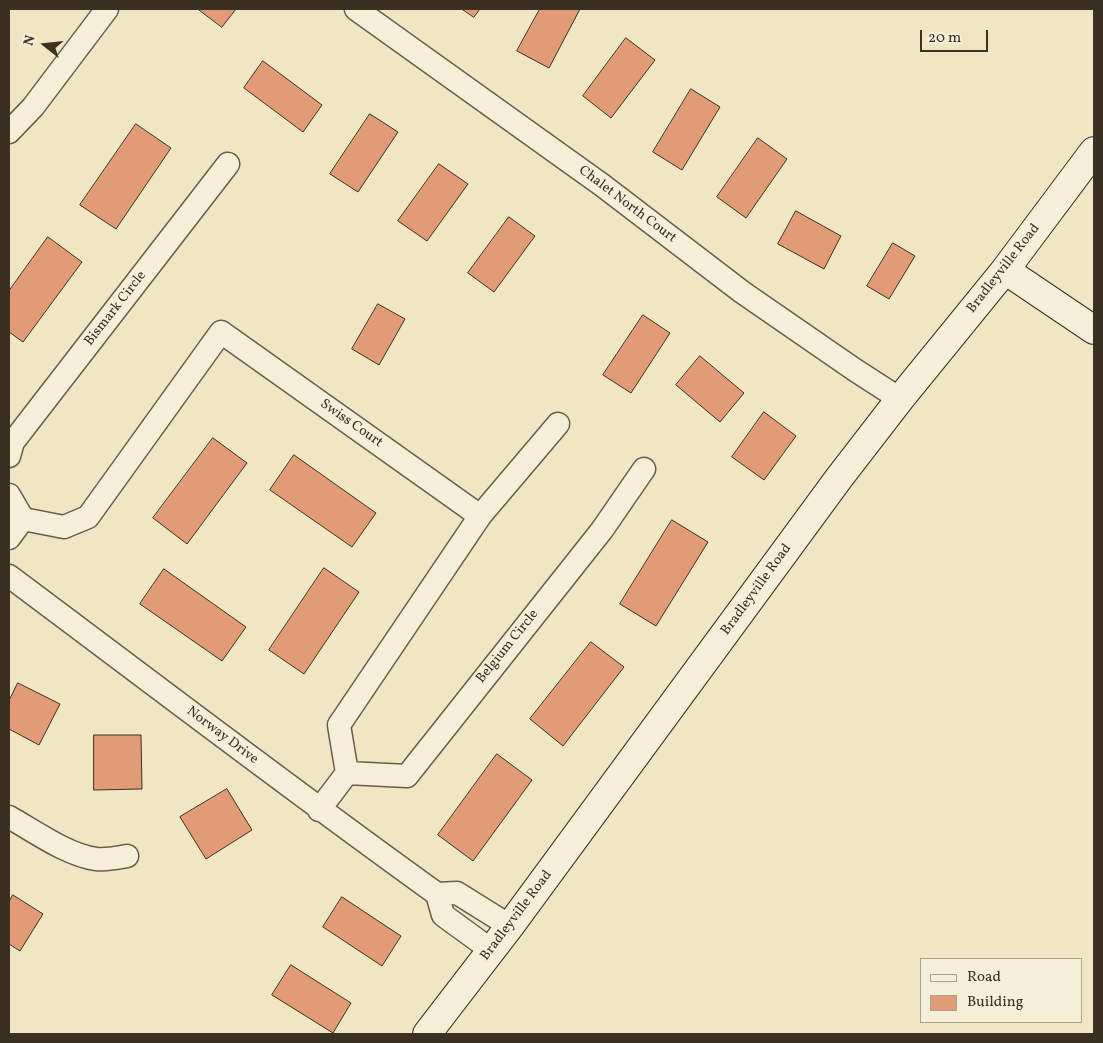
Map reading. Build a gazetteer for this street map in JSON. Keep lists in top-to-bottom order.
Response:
{
  "streets": {
    "street": [
      "Chalet North Court",
      "Bradleyville Road",
      "Bismark Circle",
      "Swiss Court",
      "Belgium Circle",
      "Norway Drive"
    ]
  },
  "crossings": [
    ["Chalet North Court", "Bradleyville Road"]
  ],
  "legend": ["Road", "Building"],
  "scale_bar": "20 m",
  "north": "left"
}
